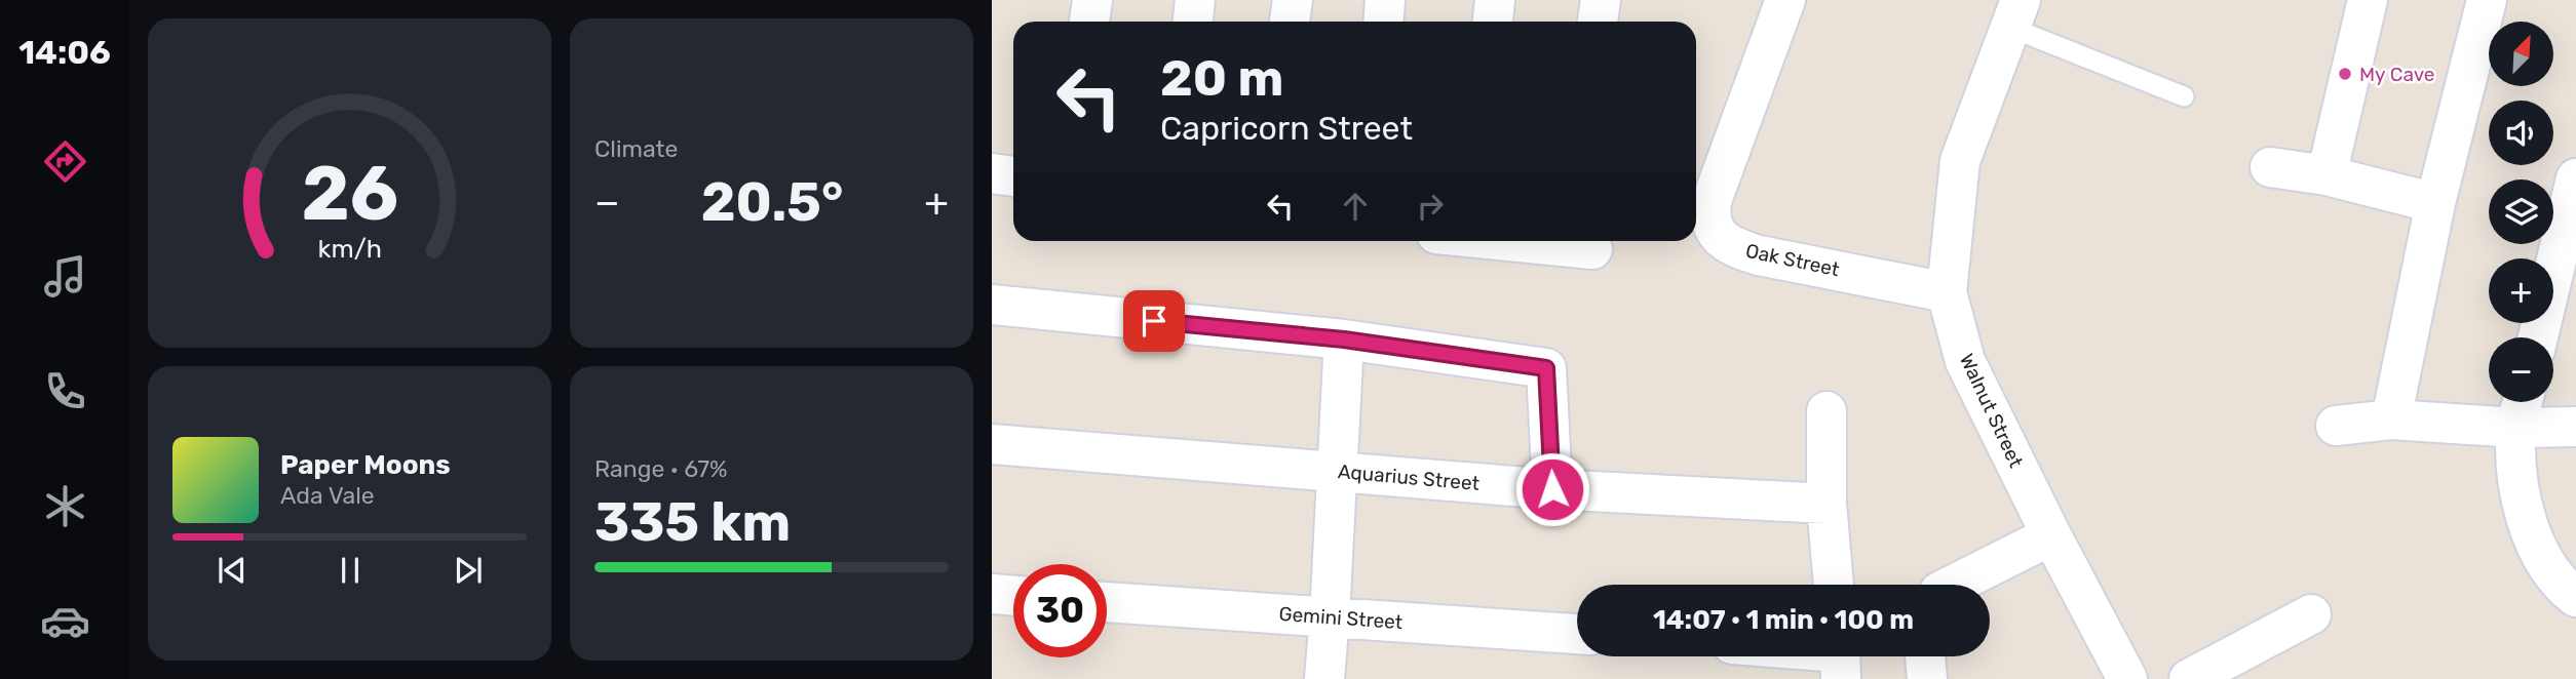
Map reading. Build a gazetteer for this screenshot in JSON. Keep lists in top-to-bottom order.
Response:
{
  "streets": {
    "street": [
      "Oak Street",
      "Walnut Street",
      "Aquarius Street",
      "Gemini Street"
    ]
  },
  "crossings": [
    ["Oak Street", "Walnut Street"]
  ],
  "places": ["My Cave"],
  "north": "top right",
  "page": {
    "tabs": "14:06",
    "tile": [
      "Climate",
      ["Range · 67%", "335 km"]
    ],
    "map_buttons": ["+", "−"],
    "turn": ["20 m", "Capricorn Street"],
    "heat": ["−", "20.5°", "+"],
    "song": ["Paper Moons", "Ada Vale"],
    "limit": "30",
    "trip": "14:07 · 1 min · 100 m",
    "gauge": ["26", "km/h"]
  }
}
